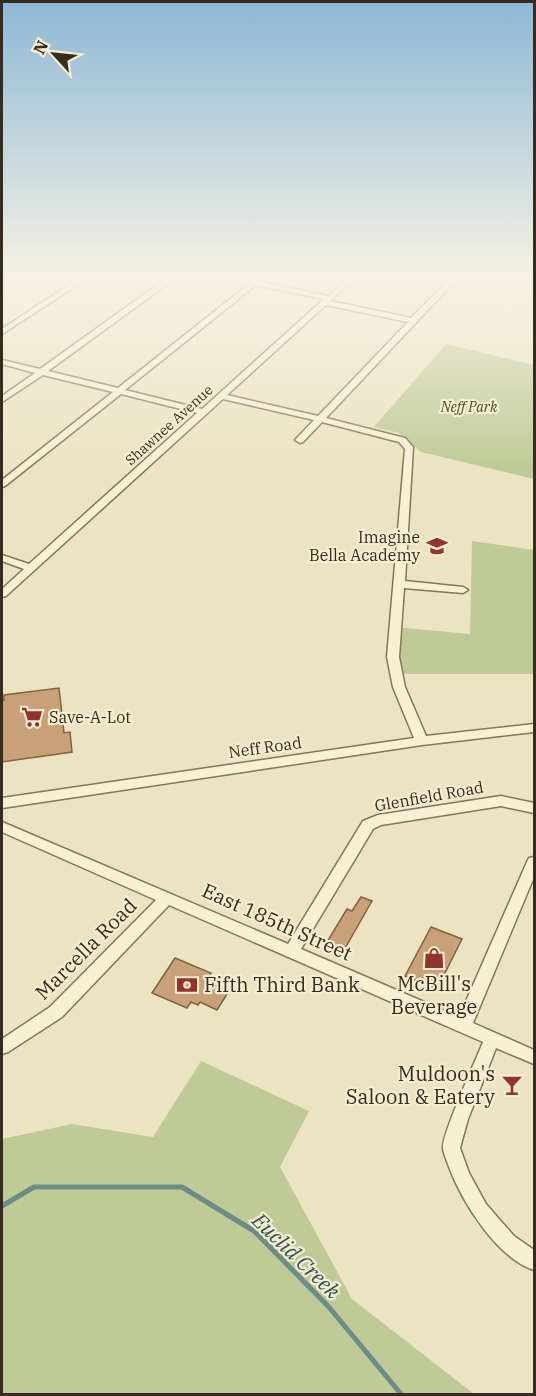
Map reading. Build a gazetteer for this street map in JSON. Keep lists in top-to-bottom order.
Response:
{
  "streets": {
    "street": [
      "Shawnee Avenue",
      "Neff Road",
      "Glenfield Road",
      "East 185th Street",
      "Marcella Road"
    ]
  },
  "crossings": [
    ["Glenfield Road", "East 185th Street"],
    ["East 185th Street", "Marcella Road"]
  ],
  "water": ["Euclid Creek"],
  "parks": ["Neff Park"],
  "places": {
    "school or university": ["Imagine Bella Academy"],
    "supermarket": ["Save-A-Lot"],
    "shop": ["McBill's Beverage"],
    "bank": ["Fifth Third Bank"],
    "bar": ["Muldoon's Saloon & Eatery"]
  },
  "north": "top left"
}
